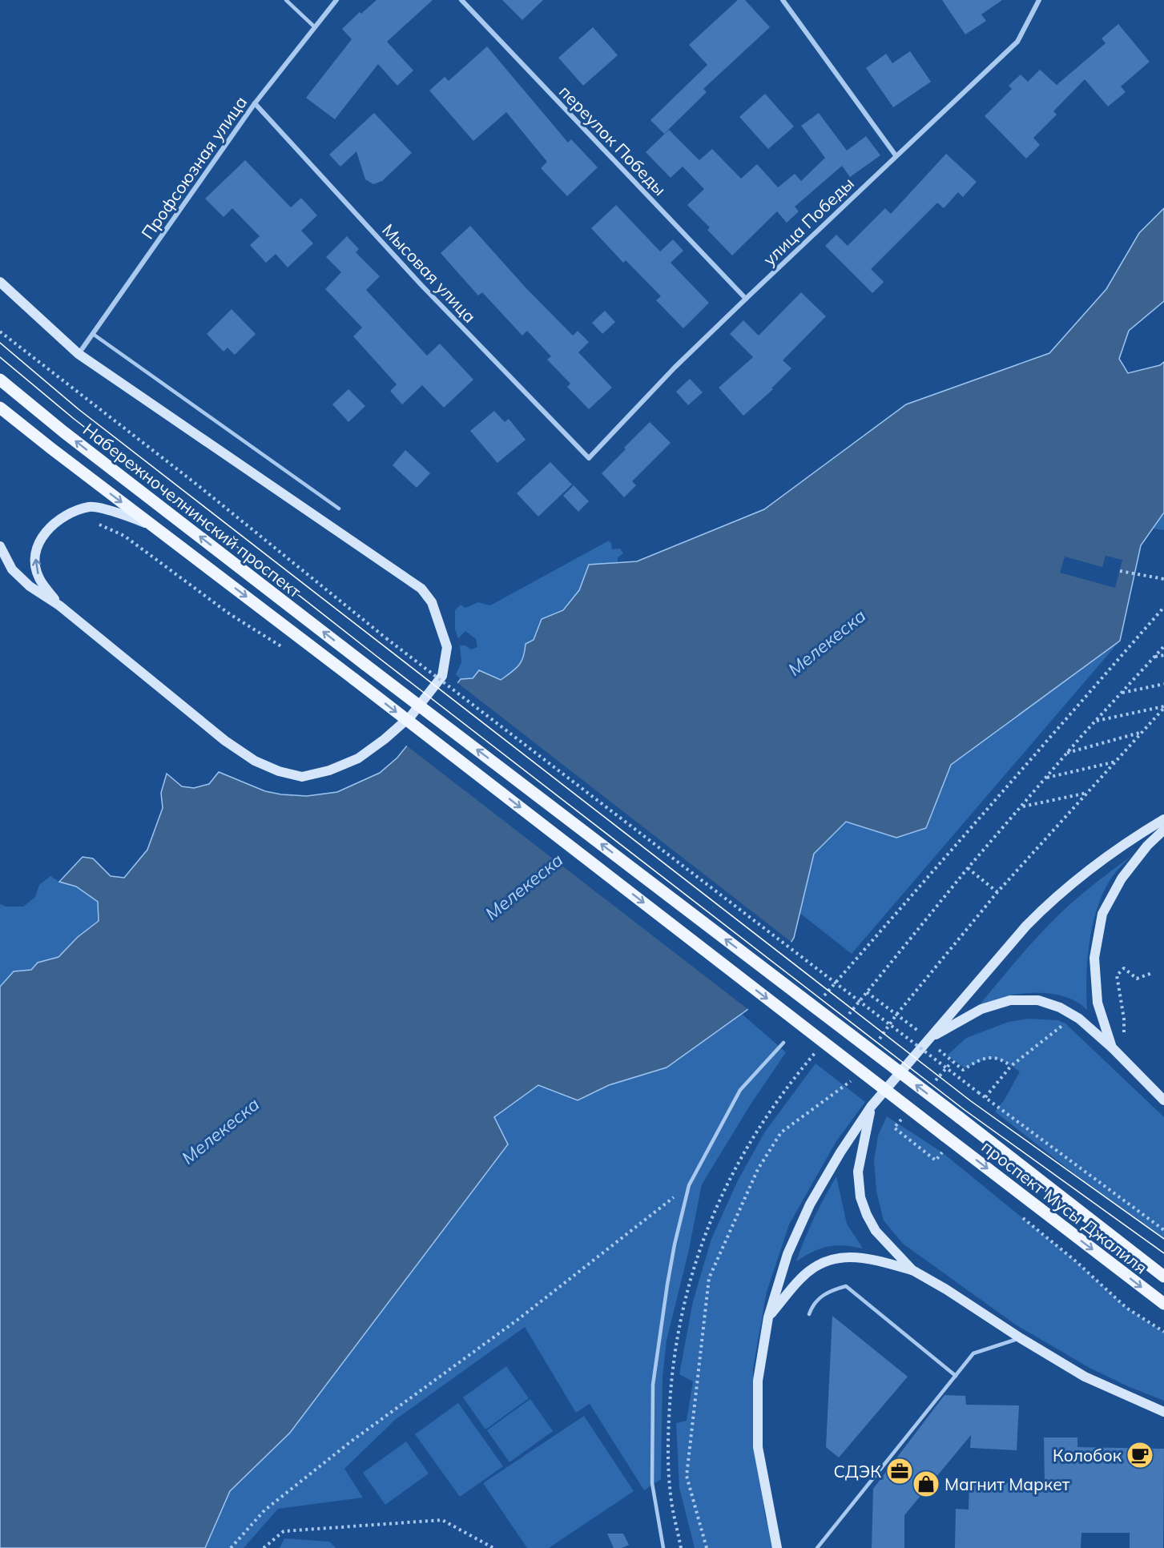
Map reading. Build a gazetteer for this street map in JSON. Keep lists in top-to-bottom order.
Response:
{
  "streets": {
    "main road": ["Набережночелнинский проспект", "проспект Мусы Джалиля"],
    "street": [
      "переулок Победы",
      "Профсоюзная улица",
      "улица Победы",
      "Мысовая улица"
    ]
  },
  "crossings": [
    ["переулок Победы", "улица Победы"],
    ["Профсоюзная улица", "Мысовая улица"],
    ["улица Победы", "Мысовая улица"],
    ["Набережночелнинский проспект", "проспект Мусы Джалиля"]
  ],
  "water": ["Мелекеска"],
  "places": {
    "cafe": ["Колобок"],
    "office": ["СДЭК"],
    "shop": ["Магнит Маркет"]
  }
}
